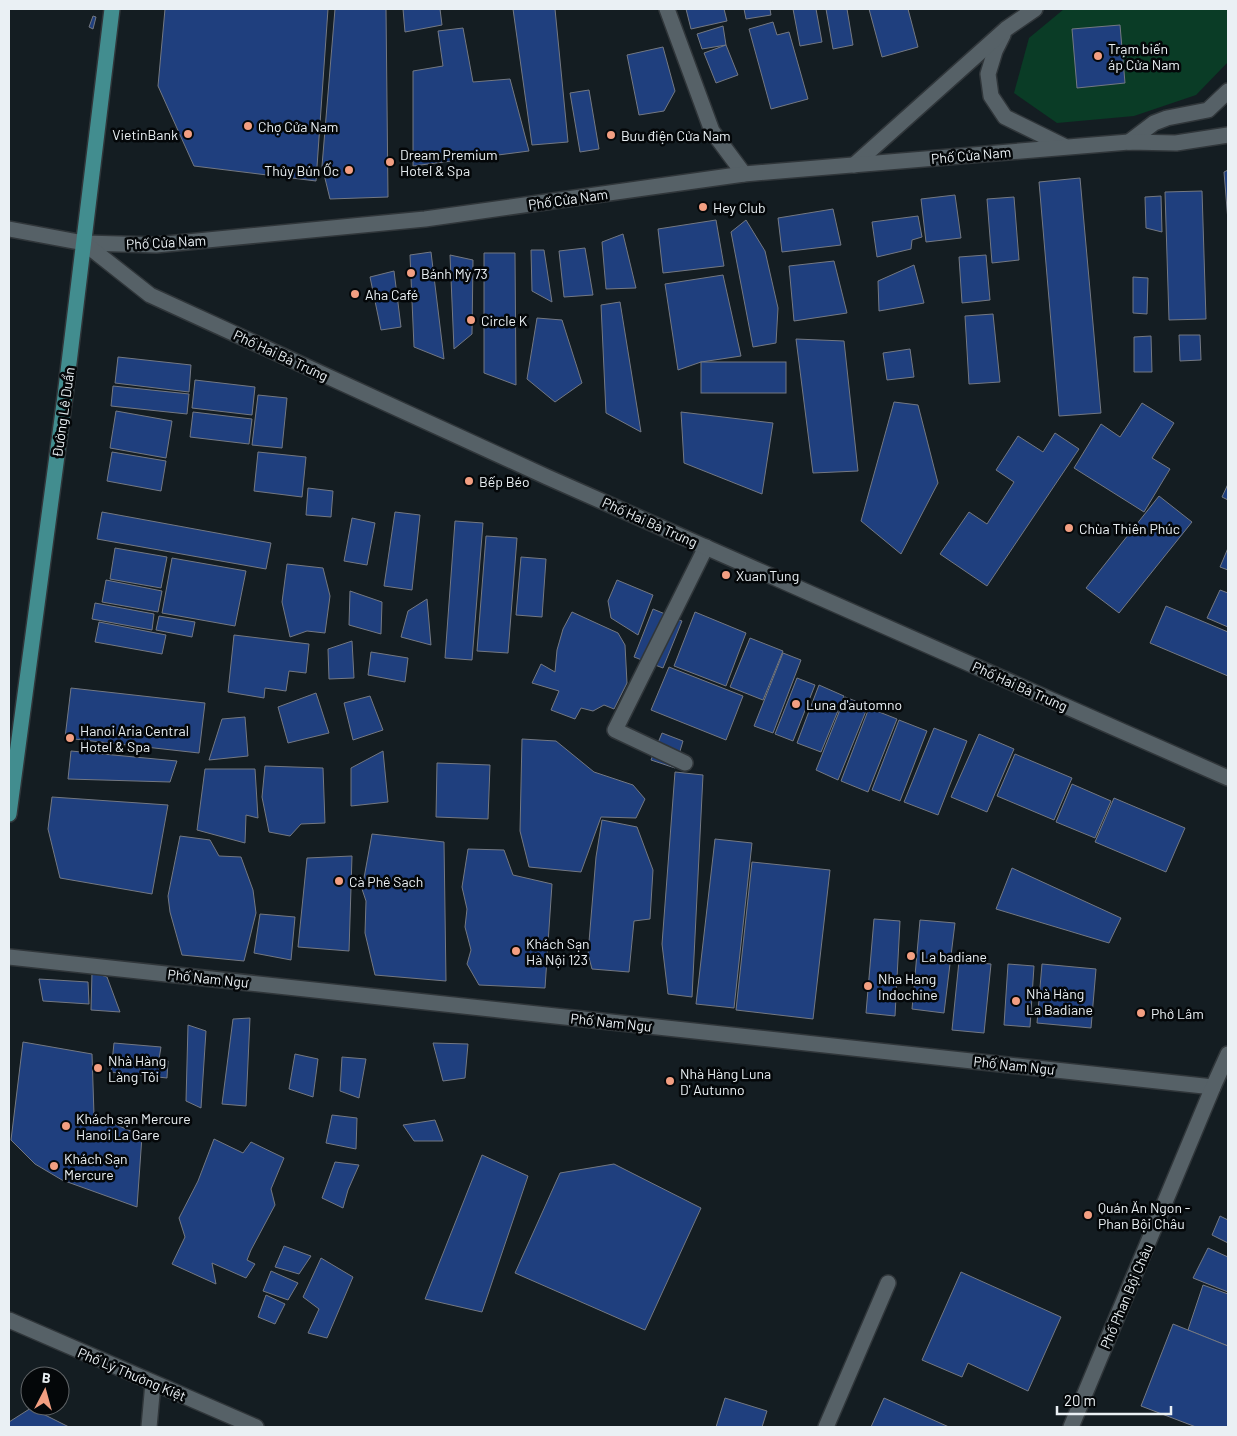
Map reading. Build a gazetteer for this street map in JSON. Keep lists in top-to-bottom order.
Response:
{
  "streets": {
    "main road": ["Đường Lê Duẩn"],
    "street": [
      "Phố Cửa Nam",
      "Phố Hai Bà Trưng",
      "Phố Nam Ngư",
      "Phố Phan Bội Châu",
      "Phố Lý Thường Kiệt"
    ]
  },
  "crossings": [
    ["Phố Cửa Nam", "Phố Hai Bà Trưng"],
    ["Phố Cửa Nam", "Đường Lê Duẩn"],
    ["Phố Hai Bà Trưng", "Đường Lê Duẩn"],
    ["Phố Nam Ngư", "Phố Phan Bội Châu"]
  ],
  "places": [
    "Trạm biến áp Cửa Nam",
    "Chợ Cửa Nam",
    "VietinBank",
    "Bưu điện Cửa Nam",
    "Dream Premium Hotel & Spa",
    "Thủy Bún Ốc",
    "Hey Club",
    "Bánh Mỳ 73",
    "Aha Café",
    "Circle K",
    "Bếp Béo",
    "Chùa Thiên Phúc",
    "Xuan Tung",
    "Luna d'automno",
    "Hanoi Aria Central Hotel & Spa",
    "Cà Phê Sạch",
    "Khách Sạn Hà Nội 123",
    "La badiane",
    "Nha Hang Indochine",
    "Nhà Hàng La Badiane",
    "Phở Lâm",
    "Nhà Hàng Làng Tôi",
    "Nhà Hàng Luna D' Autunno",
    "Khách sạn Mercure Hanoi La Gare",
    "Khách Sạn Mercure",
    "Quán Ăn Ngon - Phan Bội Châu"
  ],
  "scale_bar": "20 m",
  "north": "top"
}
